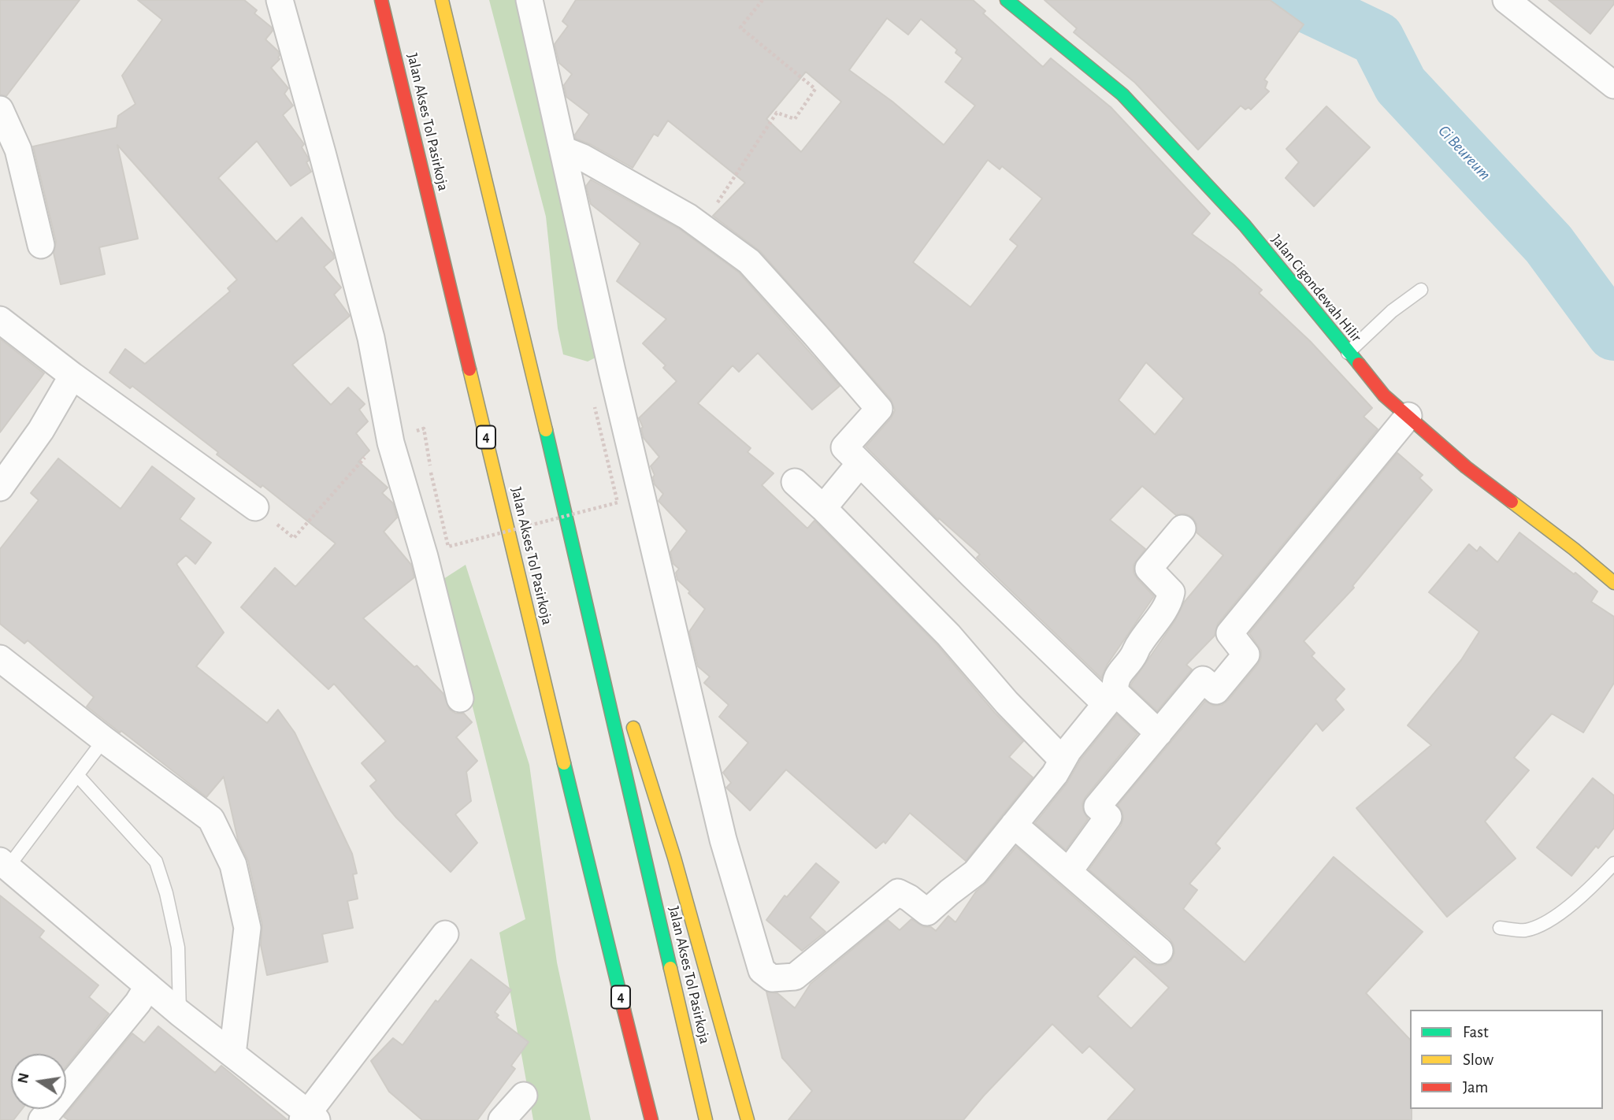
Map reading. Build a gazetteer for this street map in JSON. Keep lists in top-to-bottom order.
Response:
{
  "streets": {
    "main road": ["Jalan Akses Tol Pasirkoja", "Jalan Cigondewah Hilir", "4"]
  },
  "water": ["Ci Beureum"],
  "legend": ["Fast", "Slow", "Jam"],
  "north": "left"
}
